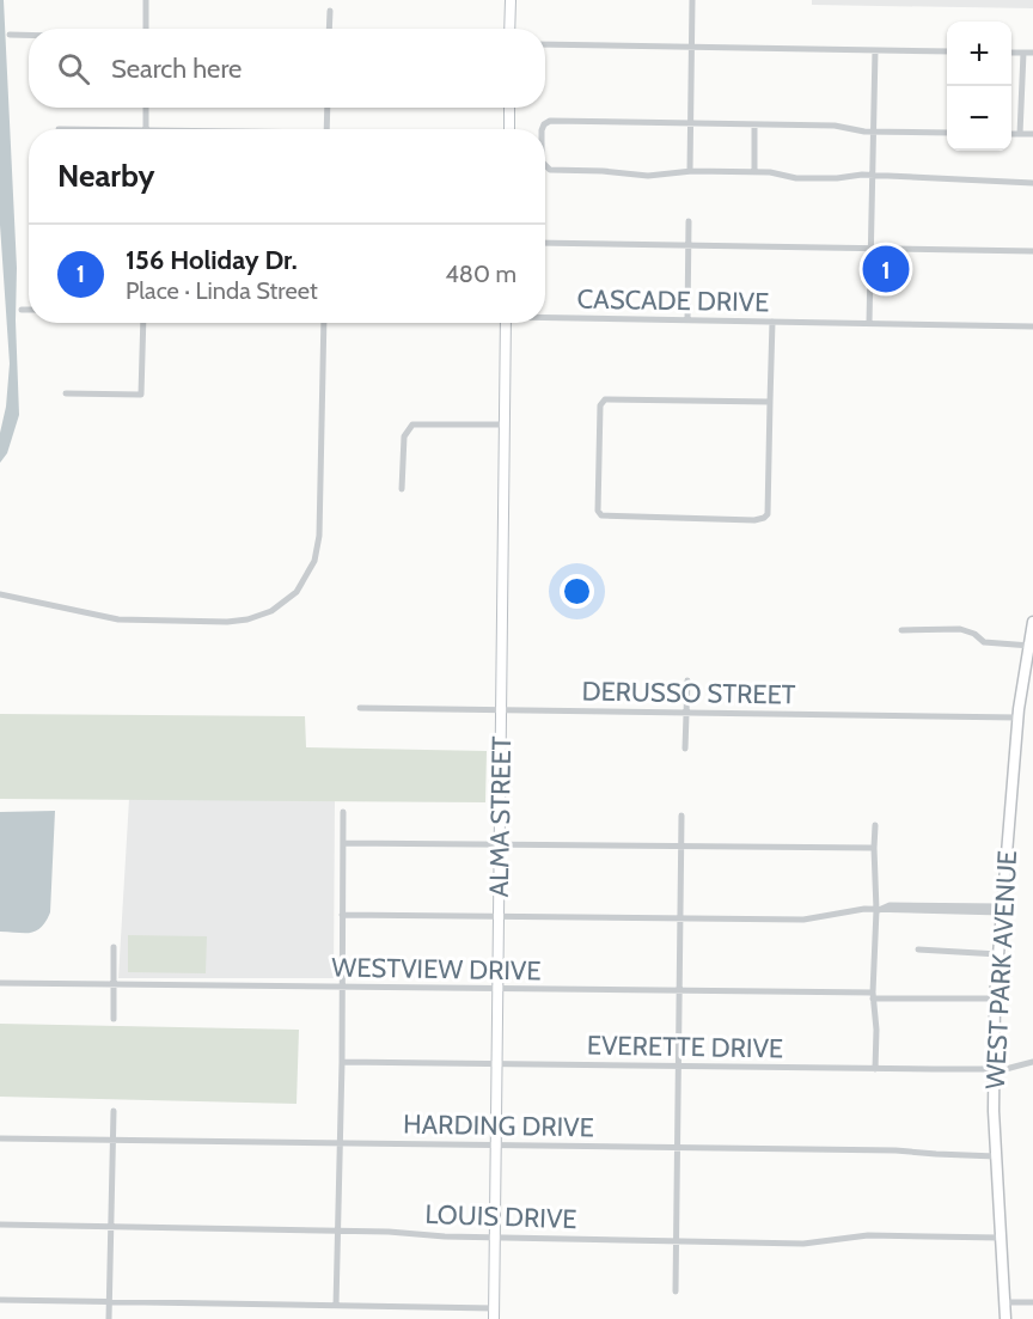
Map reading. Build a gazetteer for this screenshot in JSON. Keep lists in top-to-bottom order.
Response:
{
  "streets": {
    "main road": ["WEST PARK AVENUE"],
    "street": [
      "CASCADE DRIVE",
      "DERUSSO STREET",
      "ALMA STREET",
      "WESTVIEW DRIVE",
      "EVERETTE DRIVE",
      "HARDING DRIVE",
      "LOUIS DRIVE"
    ]
  },
  "crossings": [
    ["DERUSSO STREET", "ALMA STREET"],
    ["DERUSSO STREET", "WEST PARK AVENUE"],
    ["ALMA STREET", "WESTVIEW DRIVE"],
    ["ALMA STREET", "EVERETTE DRIVE"],
    ["ALMA STREET", "HARDING DRIVE"],
    ["ALMA STREET", "LOUIS DRIVE"],
    ["WESTVIEW DRIVE", "WEST PARK AVENUE"],
    ["WEST PARK AVENUE", "EVERETTE DRIVE"],
    ["WEST PARK AVENUE", "HARDING DRIVE"],
    ["WEST PARK AVENUE", "LOUIS DRIVE"]
  ],
  "page": {
    "map_buttons": ["+", "−"],
    "search": "Search here",
    "heading": "Nearby",
    "list": [
      {
        "mark": "1",
        "name": "156 Holiday Dr.",
        "note": "Place · Linda Street",
        "value": "480 m"
      }
    ],
    "pins": "1"
  }
}
